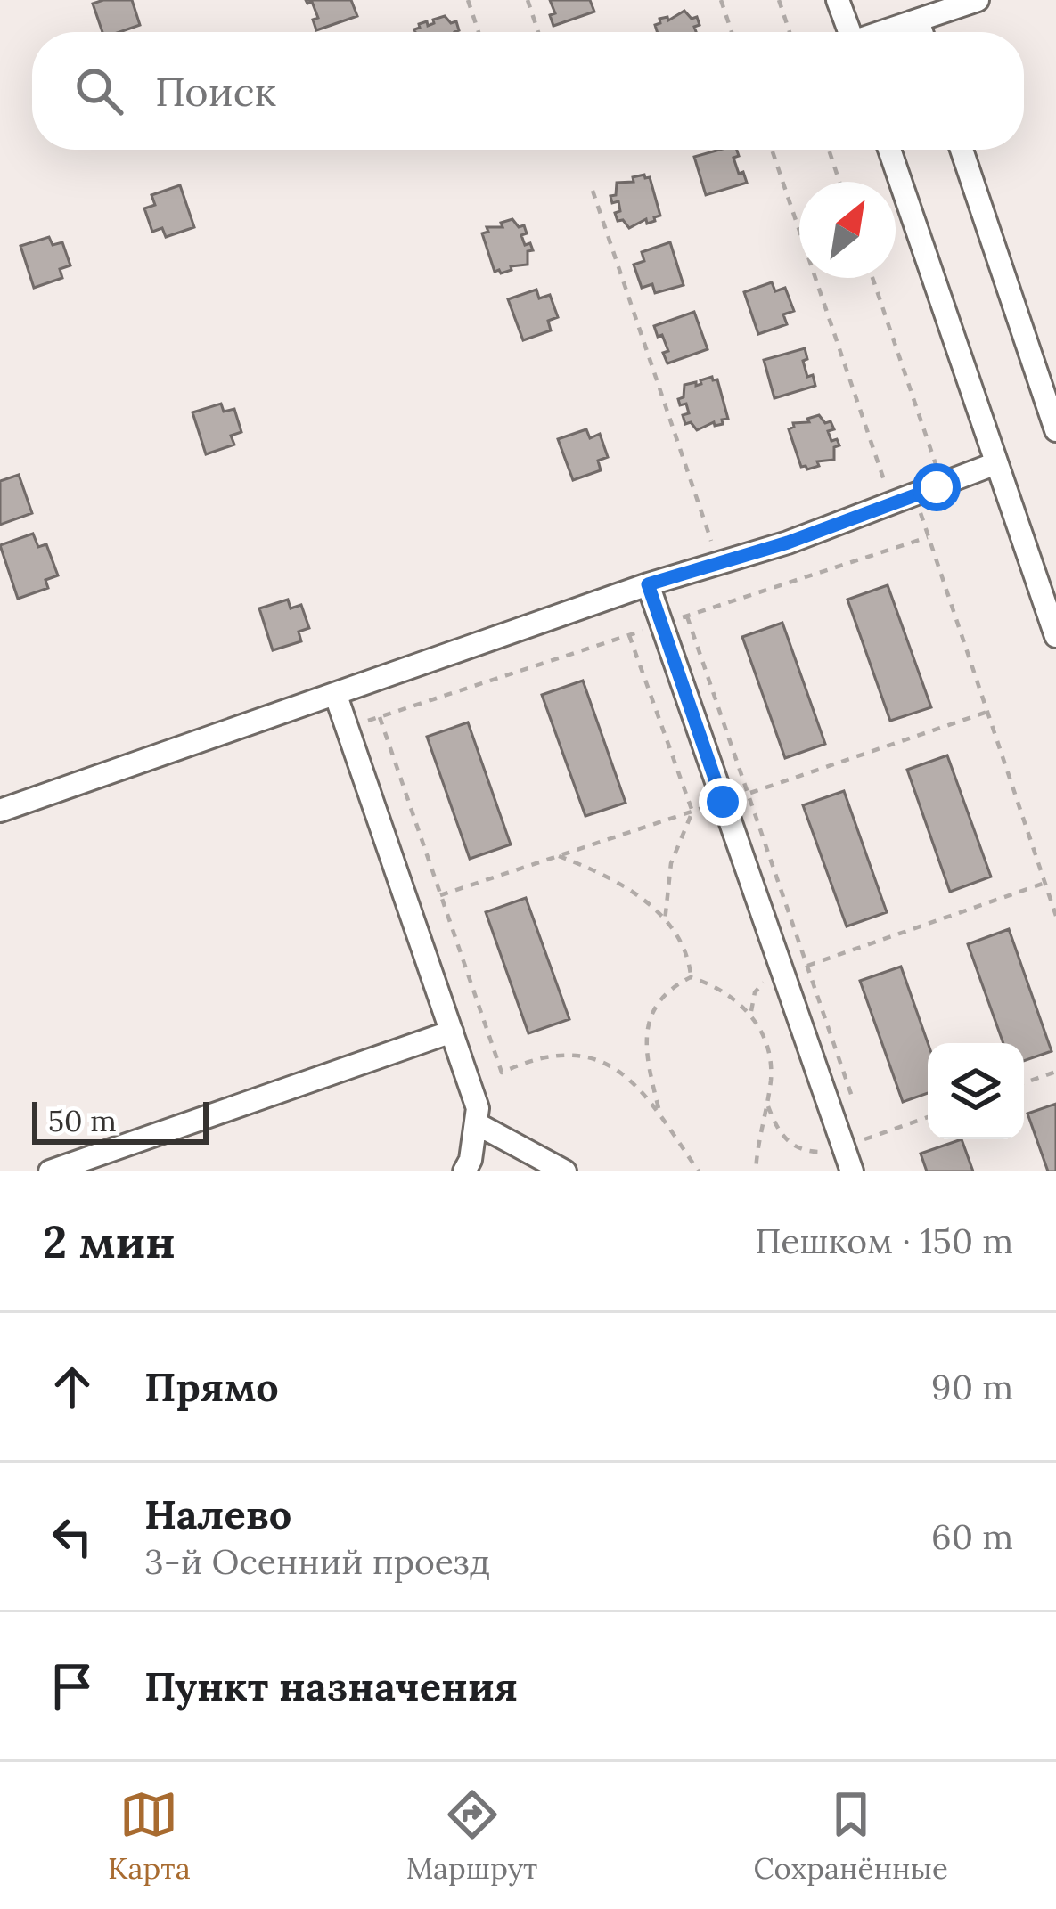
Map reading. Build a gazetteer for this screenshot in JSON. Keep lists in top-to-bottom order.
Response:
{
  "scale_bar": "50 m",
  "north": "top right",
  "page": {
    "search": "Поиск",
    "scale": "50 m",
    "heading": ["2 мин", "Пешком · 150 m"],
    "list": [
      ["Прямо", "90 m"],
      ["Налево", "3-й Осенний проезд", "60 m"],
      "Пункт назначения"
    ],
    "nav": ["Карта", "Маршрут", "Сохранённые"]
  }
}
